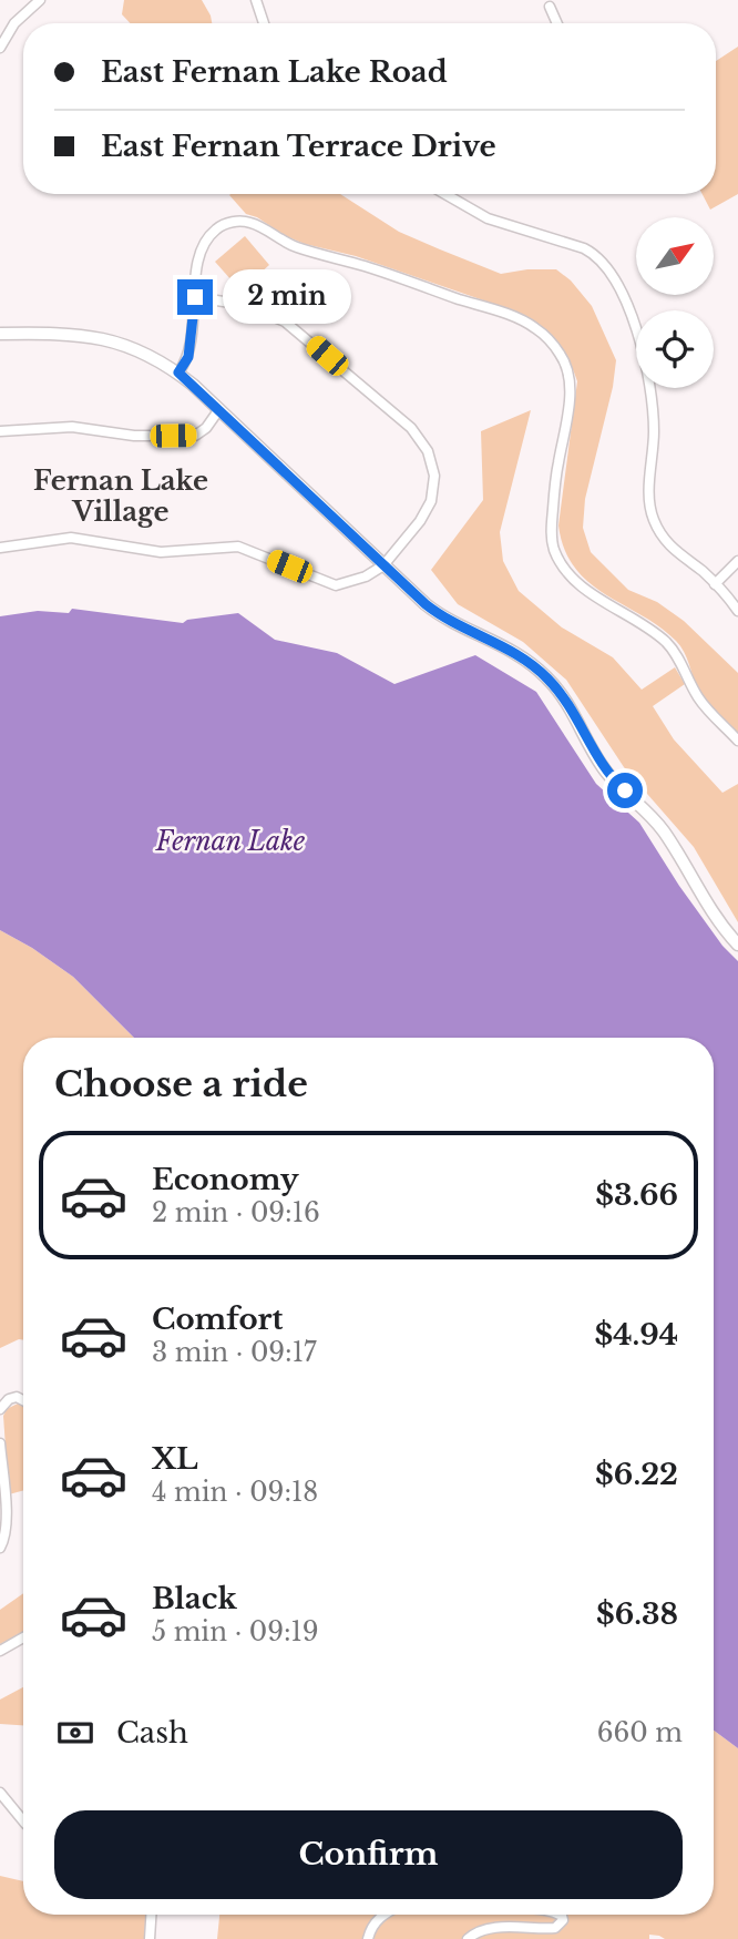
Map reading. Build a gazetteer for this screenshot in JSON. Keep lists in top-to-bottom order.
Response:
{
  "districts": ["Fernan Lake Village"],
  "water": ["Fernan Lake"],
  "north": "top right",
  "page": {
    "banner": ["East Fernan Lake Road", "East Fernan Terrace Drive"],
    "bubble": "2 min",
    "heading": "Choose a ride",
    "list": [
      {
        "name": "Economy",
        "note": "2 min · 09:16",
        "value": "$3.66"
      },
      {
        "name": "Comfort",
        "note": "3 min · 09:17",
        "value": "$4.94"
      },
      {
        "name": "XL",
        "note": "4 min · 09:18",
        "value": "$6.22"
      },
      {
        "name": "Black",
        "note": "5 min · 09:19",
        "value": "$6.38"
      }
    ],
    "pay": ["Cash", "660 m"],
    "buttons": "Confirm"
  }
}
